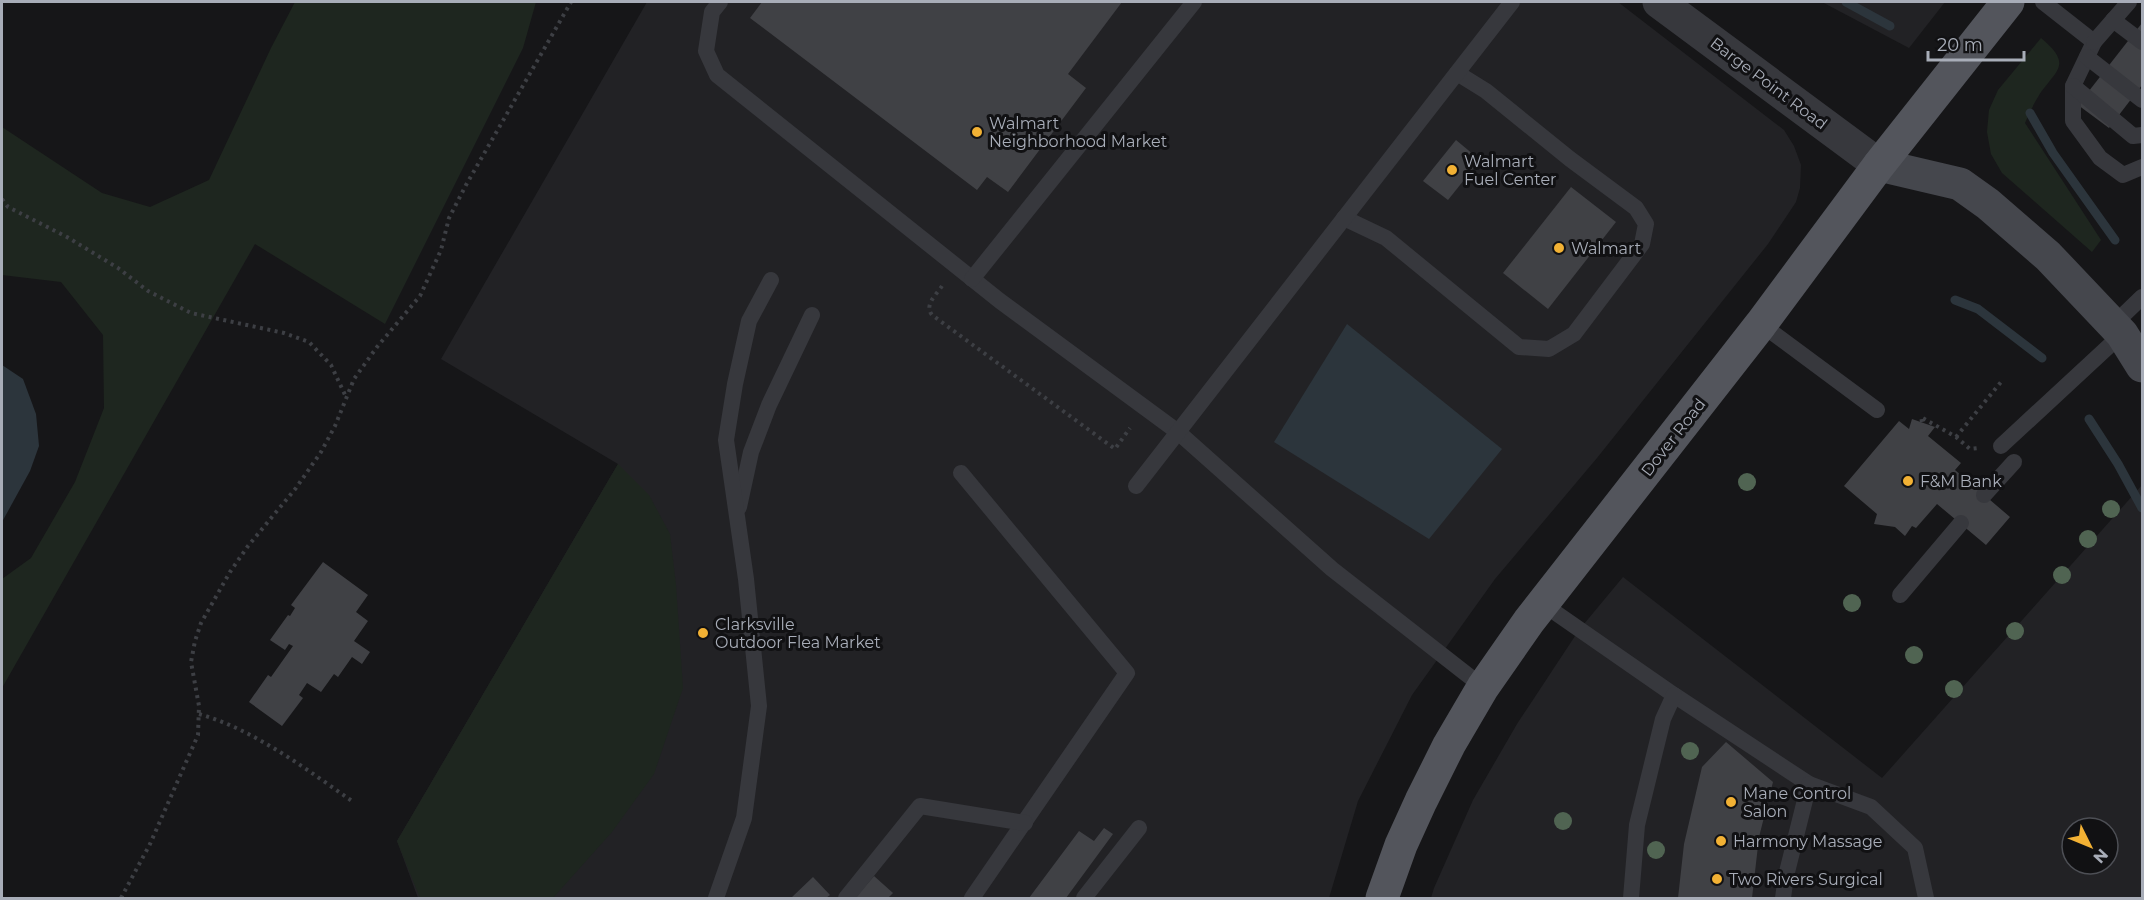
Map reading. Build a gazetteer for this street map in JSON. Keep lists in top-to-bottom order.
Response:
{
  "streets": {
    "main road": ["Dover Road"],
    "street": ["Barge Point Road"]
  },
  "crossings": [
    ["Barge Point Road", "Dover Road"]
  ],
  "places": [
    "Walmart Neighborhood Market",
    "Walmart Fuel Center",
    "Walmart",
    "F&M Bank",
    "Clarksville Outdoor Flea Market",
    "Mane Control Salon",
    "Harmony Massage",
    "Two Rivers Surgical"
  ],
  "scale_bar": "20 m",
  "north": "bottom right"
}
